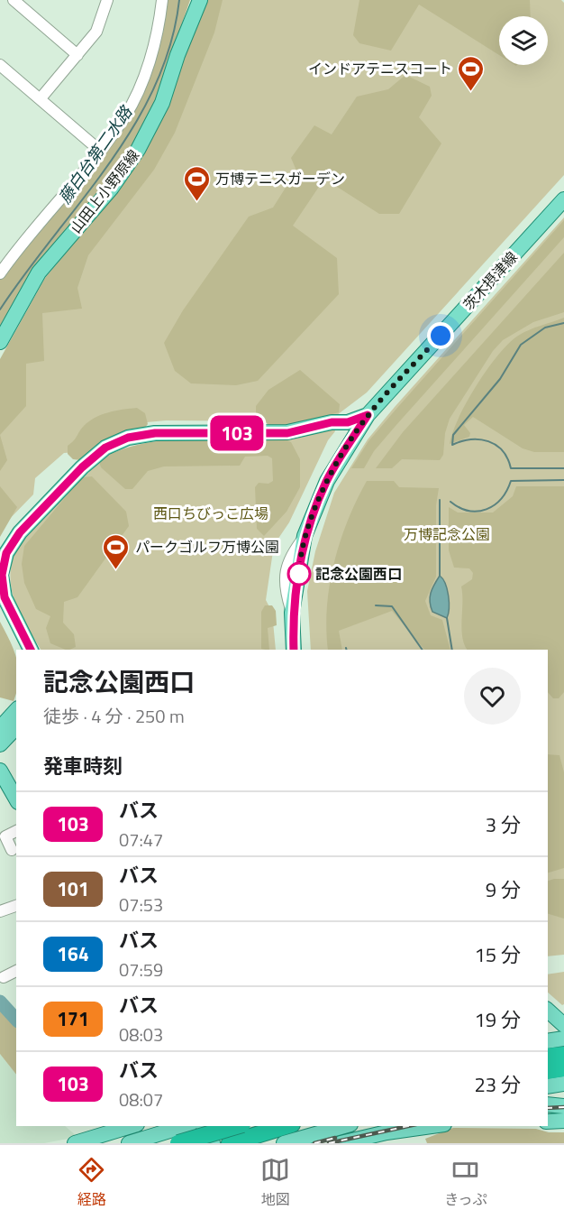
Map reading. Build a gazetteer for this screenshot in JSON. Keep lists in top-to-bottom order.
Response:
{
  "streets": {
    "main road": ["山田上小野原線", "茨木摂津線"]
  },
  "water": ["藤白台第二水路"],
  "parks": ["西口ちびっこ広場", "万博記念公園"],
  "places": {
    "sports": ["インドアテニスコート", "万博テニスガーデン", "パークゴルフ万博公園"],
    "other": ["記念公園西口"]
  },
  "lines": ["bus line 103"],
  "page": {
    "on_map": "103",
    "heading": [
      ["記念公園西口", "徒歩 · 4 分 · 250 m"],
      "発車時刻"
    ],
    "list": [
      {
        "mark": "103",
        "name": "バス",
        "note": "07:47",
        "value": "3 分"
      },
      {
        "mark": "101",
        "name": "バス",
        "note": "07:53",
        "value": "9 分"
      },
      {
        "mark": "164",
        "name": "バス",
        "note": "07:59",
        "value": "15 分"
      },
      {
        "mark": "171",
        "name": "バス",
        "note": "08:03",
        "value": "19 分"
      },
      {
        "mark": "103",
        "name": "バス",
        "note": "08:07",
        "value": "23 分"
      }
    ],
    "tabs": ["経路", "地図", "きっぷ"]
  }
}
